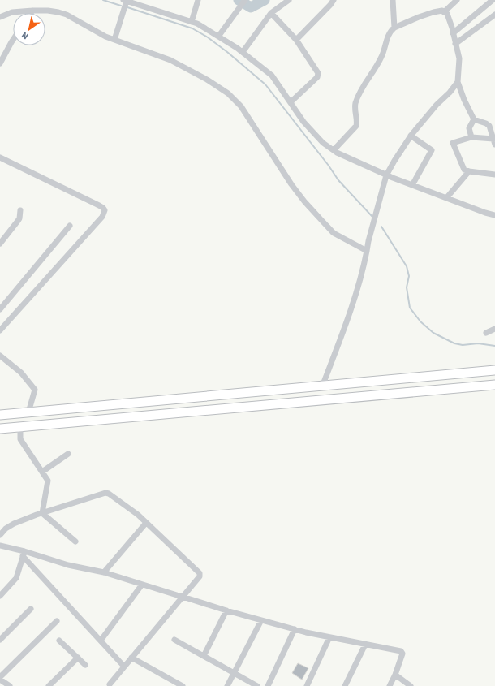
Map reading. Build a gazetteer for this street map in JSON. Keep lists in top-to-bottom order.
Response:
{
  "north": "bottom left"
}
